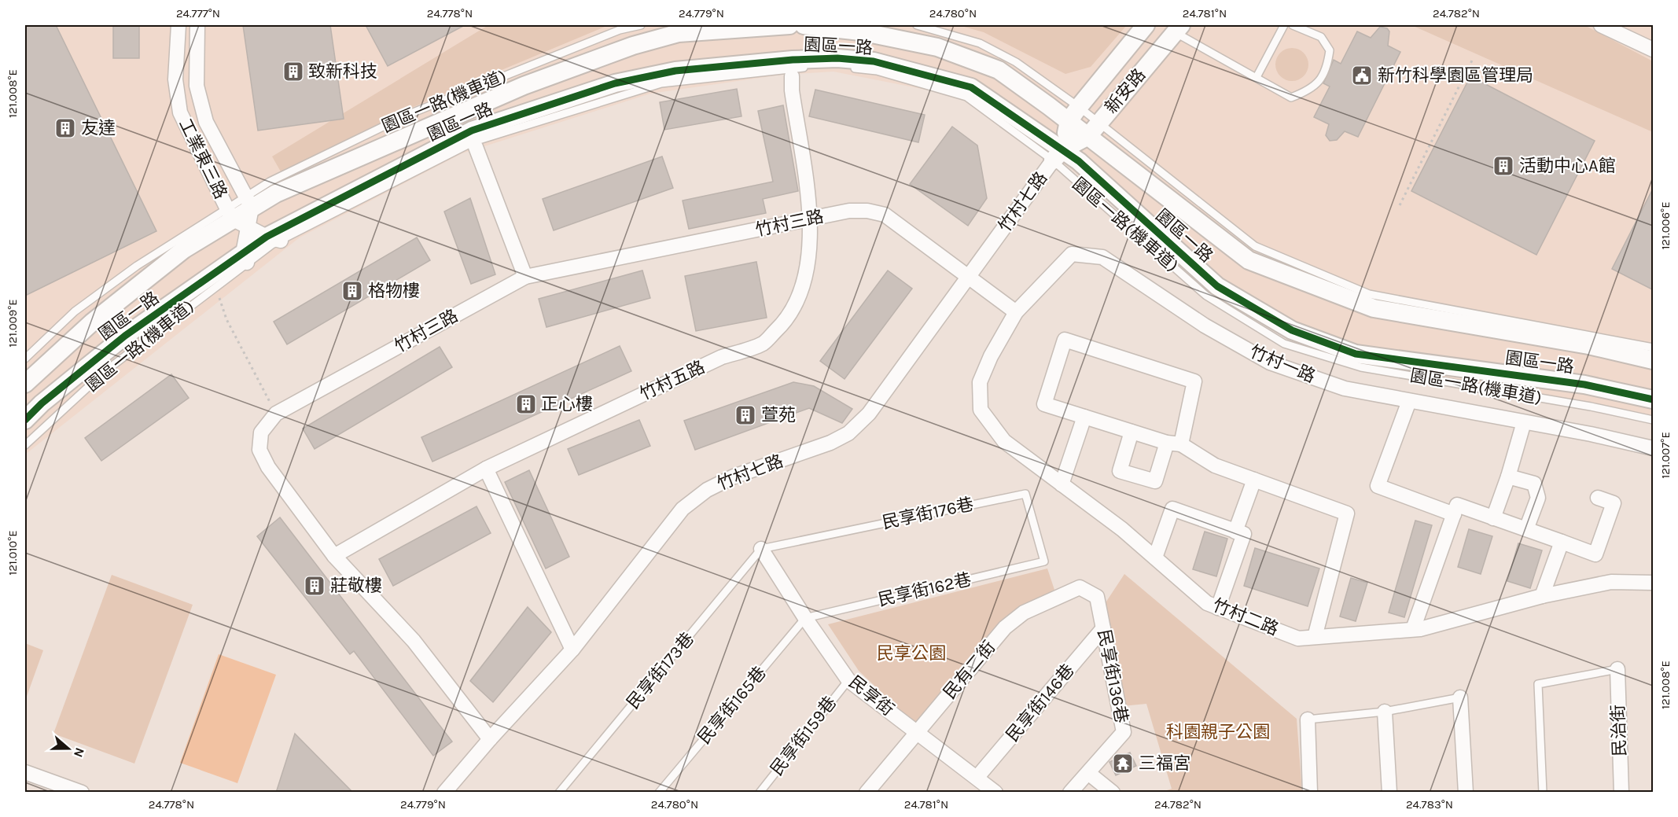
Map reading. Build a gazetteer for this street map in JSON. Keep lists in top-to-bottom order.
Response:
{
  "streets": {
    "street": [
      "園區一路",
      "新安路",
      "工業東三路",
      "竹村七路",
      "竹村三路",
      "竹村一路",
      "竹村五路",
      "竹村二路",
      "民有二街",
      "民享街136巷",
      "民享街",
      "民享街146巷",
      "民治街"
    ],
    "lane": [
      "園區一路(機車道)",
      "民享街176巷",
      "民享街162巷",
      "民享街173巷",
      "民享街165巷",
      "民享街159巷"
    ]
  },
  "crossings": [
    ["園區一路", "新安路"],
    ["園區一路", "園區一路(機車道)"],
    ["園區一路", "工業東三路"],
    ["園區一路", "竹村七路"],
    ["新安路", "園區一路(機車道)"],
    ["新安路", "竹村七路"],
    ["園區一路(機車道)", "工業東三路"],
    ["園區一路(機車道)", "竹村七路"],
    ["竹村七路", "竹村三路"],
    ["竹村三路", "竹村五路"],
    ["竹村一路", "竹村二路"],
    ["民享街176巷", "民享街162巷"],
    ["民享街176巷", "民享街173巷"],
    ["民享街176巷", "民享街"],
    ["民享街162巷", "民享街"],
    ["民享街162巷", "民享街165巷"],
    ["民有二街", "民享街136巷"],
    ["民有二街", "民享街"],
    ["民享街173巷", "民享街"],
    ["民享街136巷", "民享街146巷"],
    ["民享街", "民享街146巷"],
    ["民享街", "民享街165巷"],
    ["民享街", "民享街159巷"]
  ],
  "parks": ["民享公園", "科園親子公園"],
  "places": {
    "building": [
      "致新科技",
      "友達",
      "活動中心A館",
      "格物樓",
      "正心樓",
      "萱苑",
      "莊敬樓"
    ],
    "public building": ["新竹科學園區管理局"],
    "temple": ["三福宮"]
  },
  "north": "right",
  "coordinates": [
    "24.777°N",
    "24.778°N",
    "24.779°N",
    "24.780°N",
    "24.781°N",
    "24.782°N",
    "121.008°E",
    "121.006°E",
    "121.009°E",
    "121.007°E",
    "121.010°E",
    "24.783°N"
  ]
}
